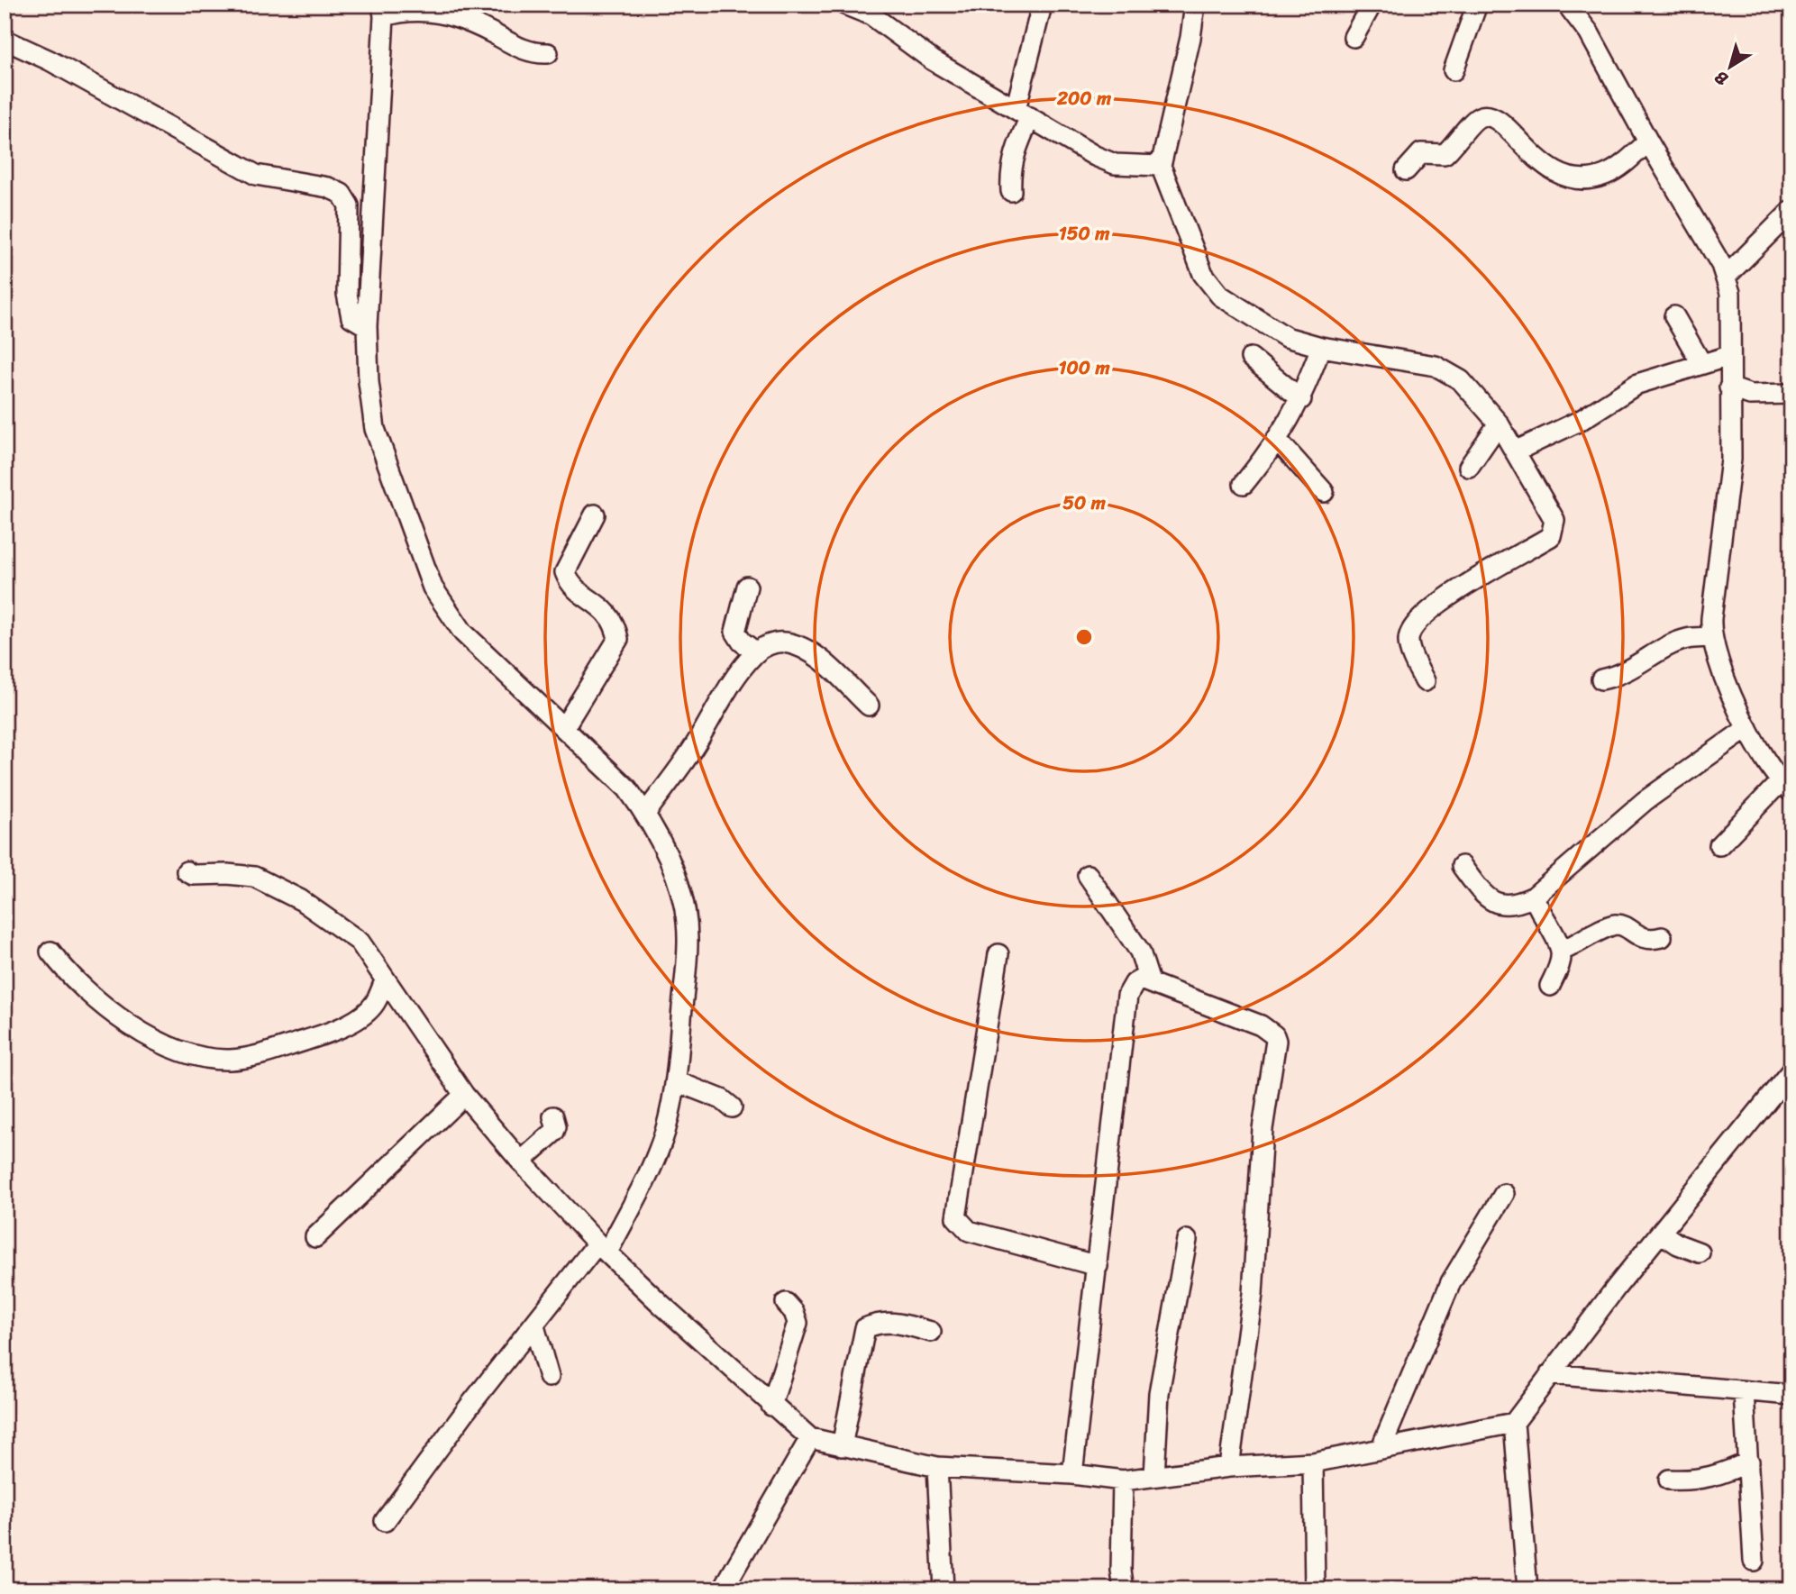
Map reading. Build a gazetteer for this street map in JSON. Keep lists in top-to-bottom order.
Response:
{
  "north": "bottom left",
  "rings": [
    "200 m",
    "150 m",
    "100 m",
    "50 m"
  ]
}
